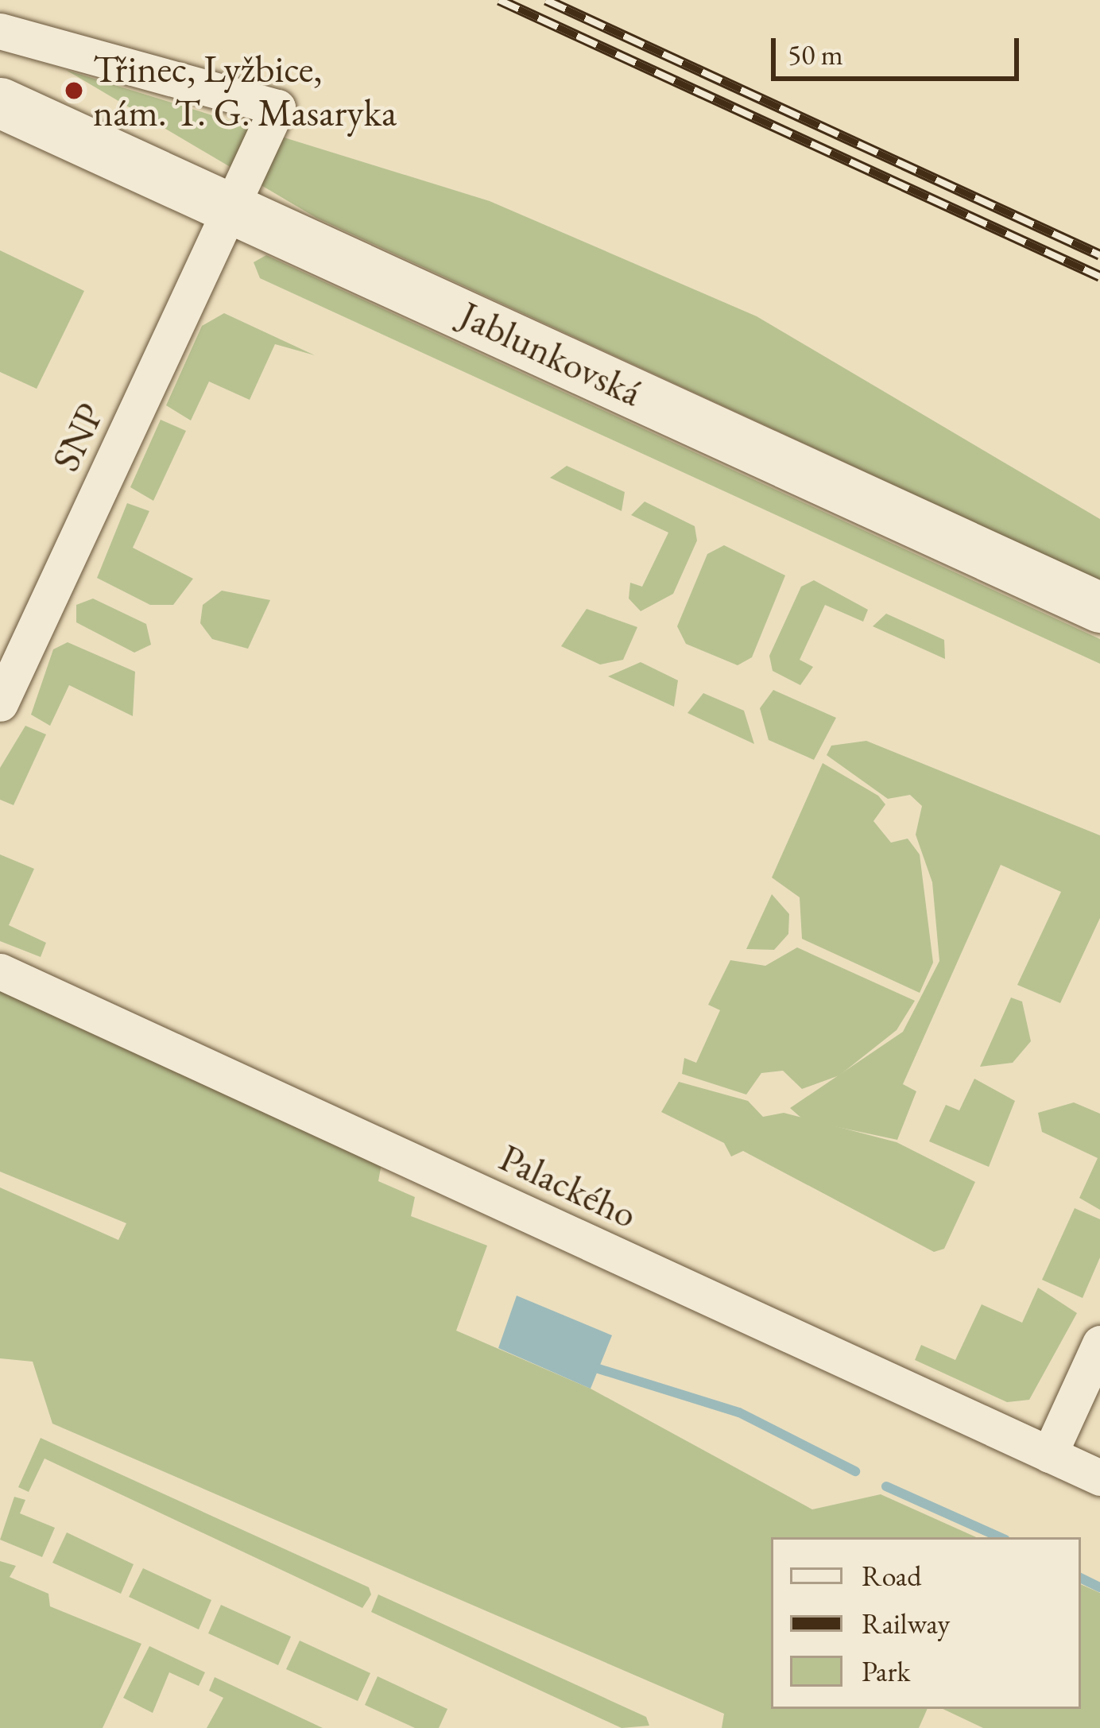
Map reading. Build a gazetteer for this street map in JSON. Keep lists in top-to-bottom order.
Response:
{
  "streets": {
    "main road": ["Jablunkovská"],
    "street": ["SNP", "Palackého"]
  },
  "crossings": [
    ["Jablunkovská", "SNP"]
  ],
  "places": ["Třinec, Lyžbice, nám. T. G. Masaryka"],
  "legend": ["Road", "Railway", "Park"],
  "scale_bar": "50 m"
}
